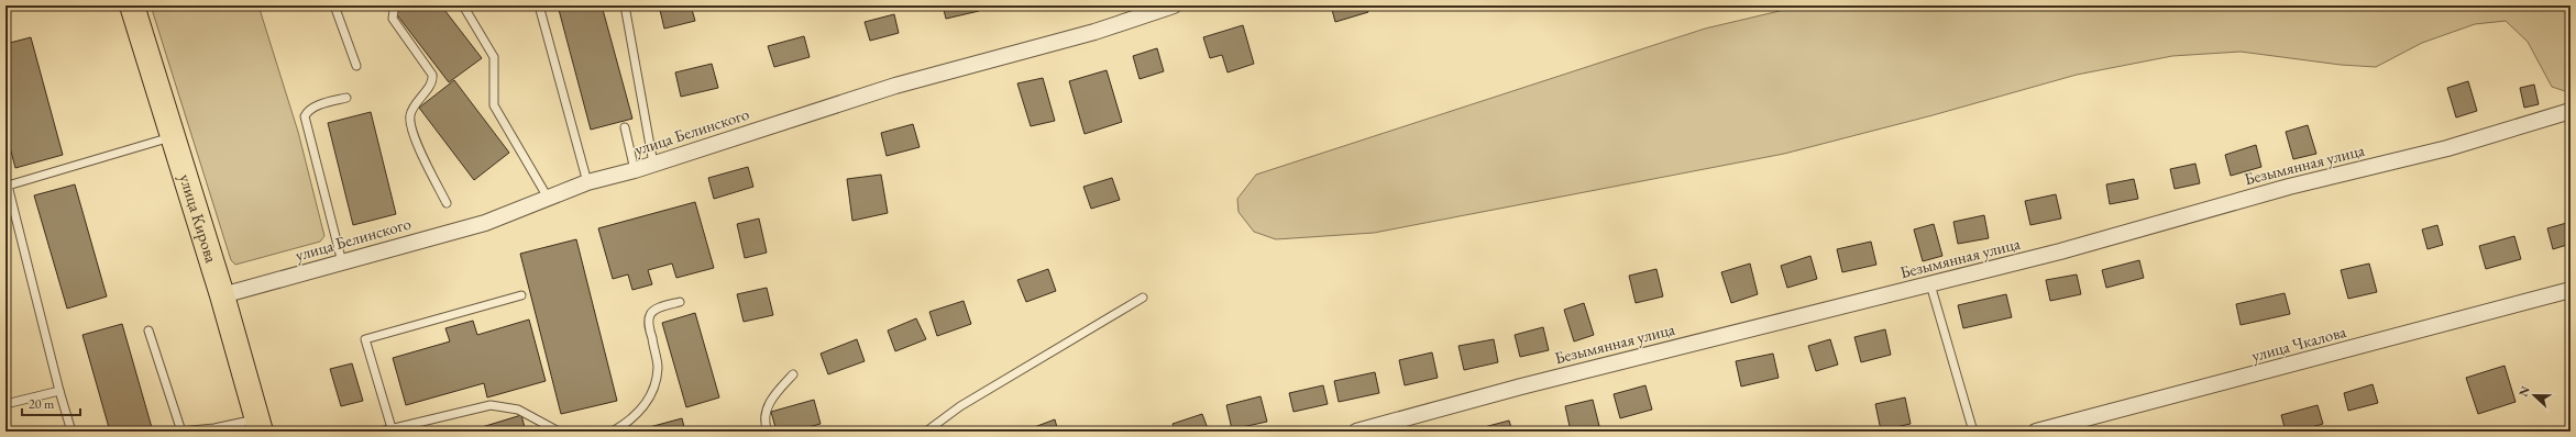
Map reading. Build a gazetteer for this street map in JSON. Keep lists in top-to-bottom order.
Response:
{
  "streets": {
    "main road": ["улица Кирова"],
    "street": ["улица Белинского", "Безымянная улица", "улица Чкалова"]
  },
  "crossings": [
    ["улица Белинского", "улица Кирова"]
  ],
  "scale_bar": "20 m",
  "north": "left"
}
